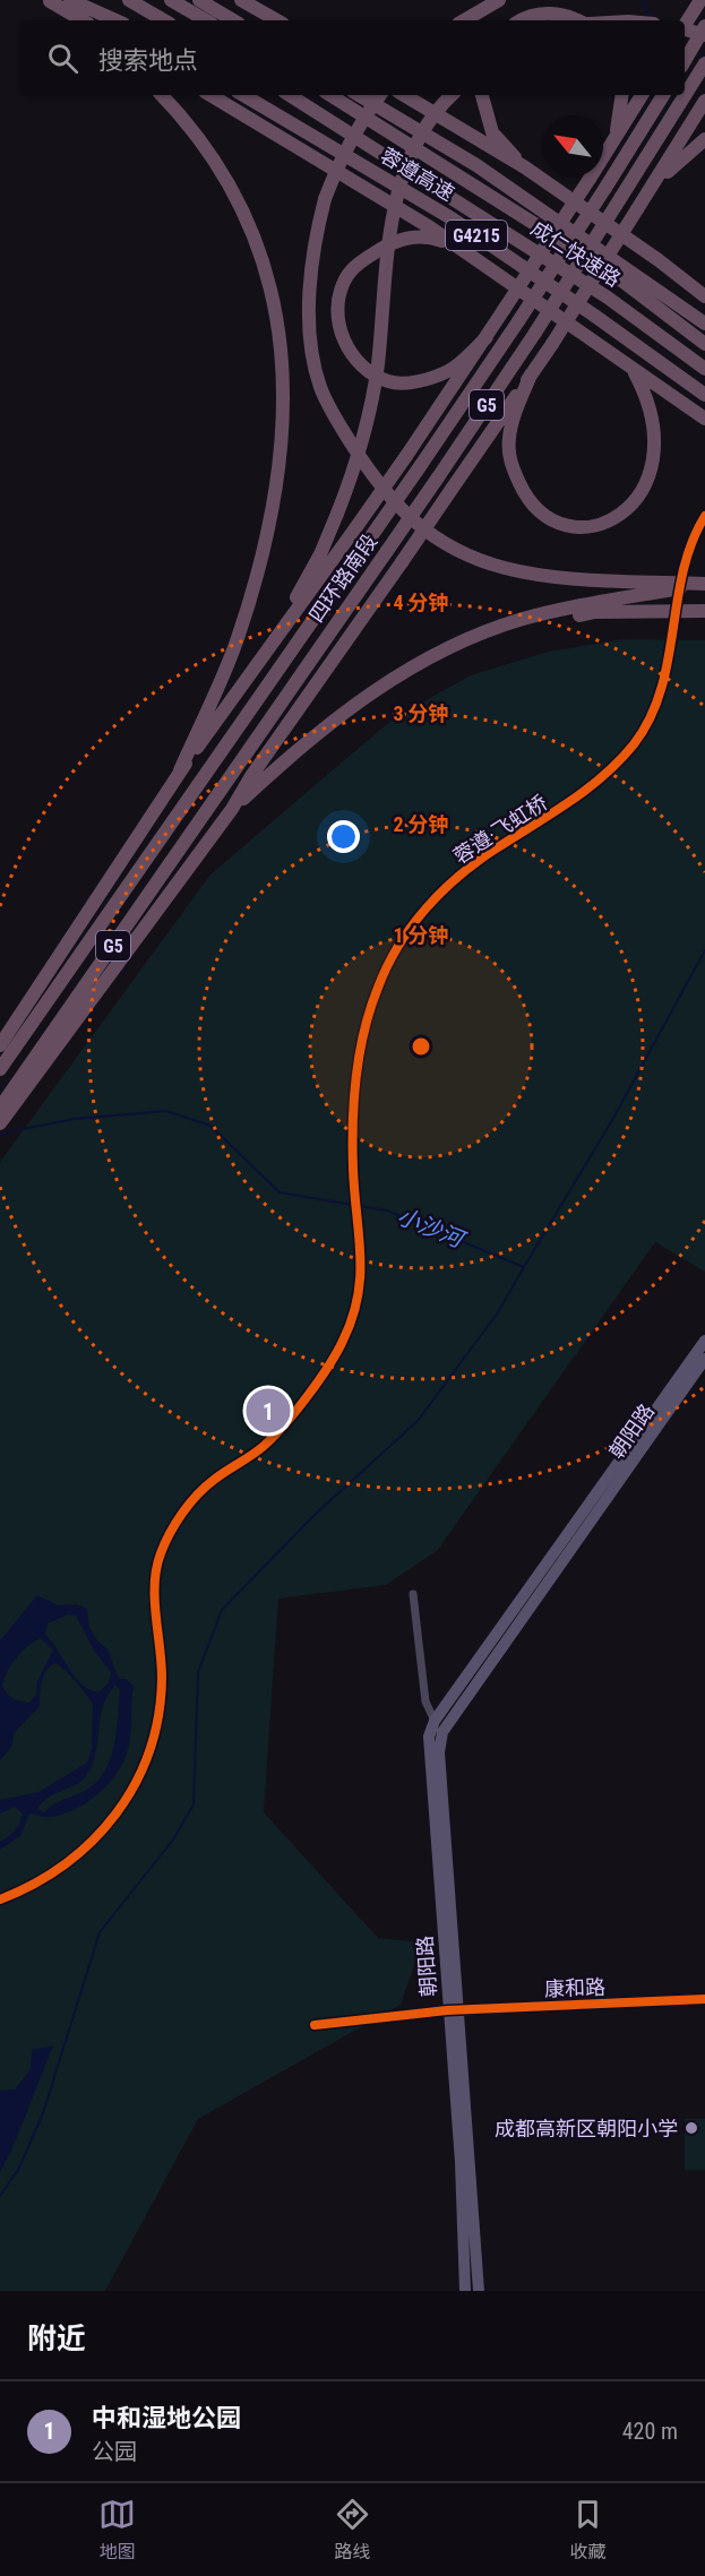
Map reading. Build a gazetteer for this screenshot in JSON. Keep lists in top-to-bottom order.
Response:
{
  "streets": {
    "highway": [
      "蓉遵高速",
      "G4215",
      "成仁快速路",
      "G5",
      "四环路南段"
    ],
    "main road": ["朝阳路", "康和路"],
    "cycle path": ["蓉遵·飞虹桥"]
  },
  "crossings": [
    ["朝阳路", "康和路"]
  ],
  "water": ["小沙河"],
  "places": ["成都高新区朝阳小学"],
  "north": "top left",
  "page": {
    "search": "搜索地点",
    "pins": "1",
    "heading": "附近",
    "list": [
      {
        "mark": "1",
        "name": "中和湿地公园",
        "note": "公园",
        "value": "420 m"
      }
    ],
    "nav": ["地图", "路线", "收藏"]
  },
  "rings": [
    "4 分钟",
    "3 分钟",
    "2 分钟",
    "1 分钟"
  ]
}
